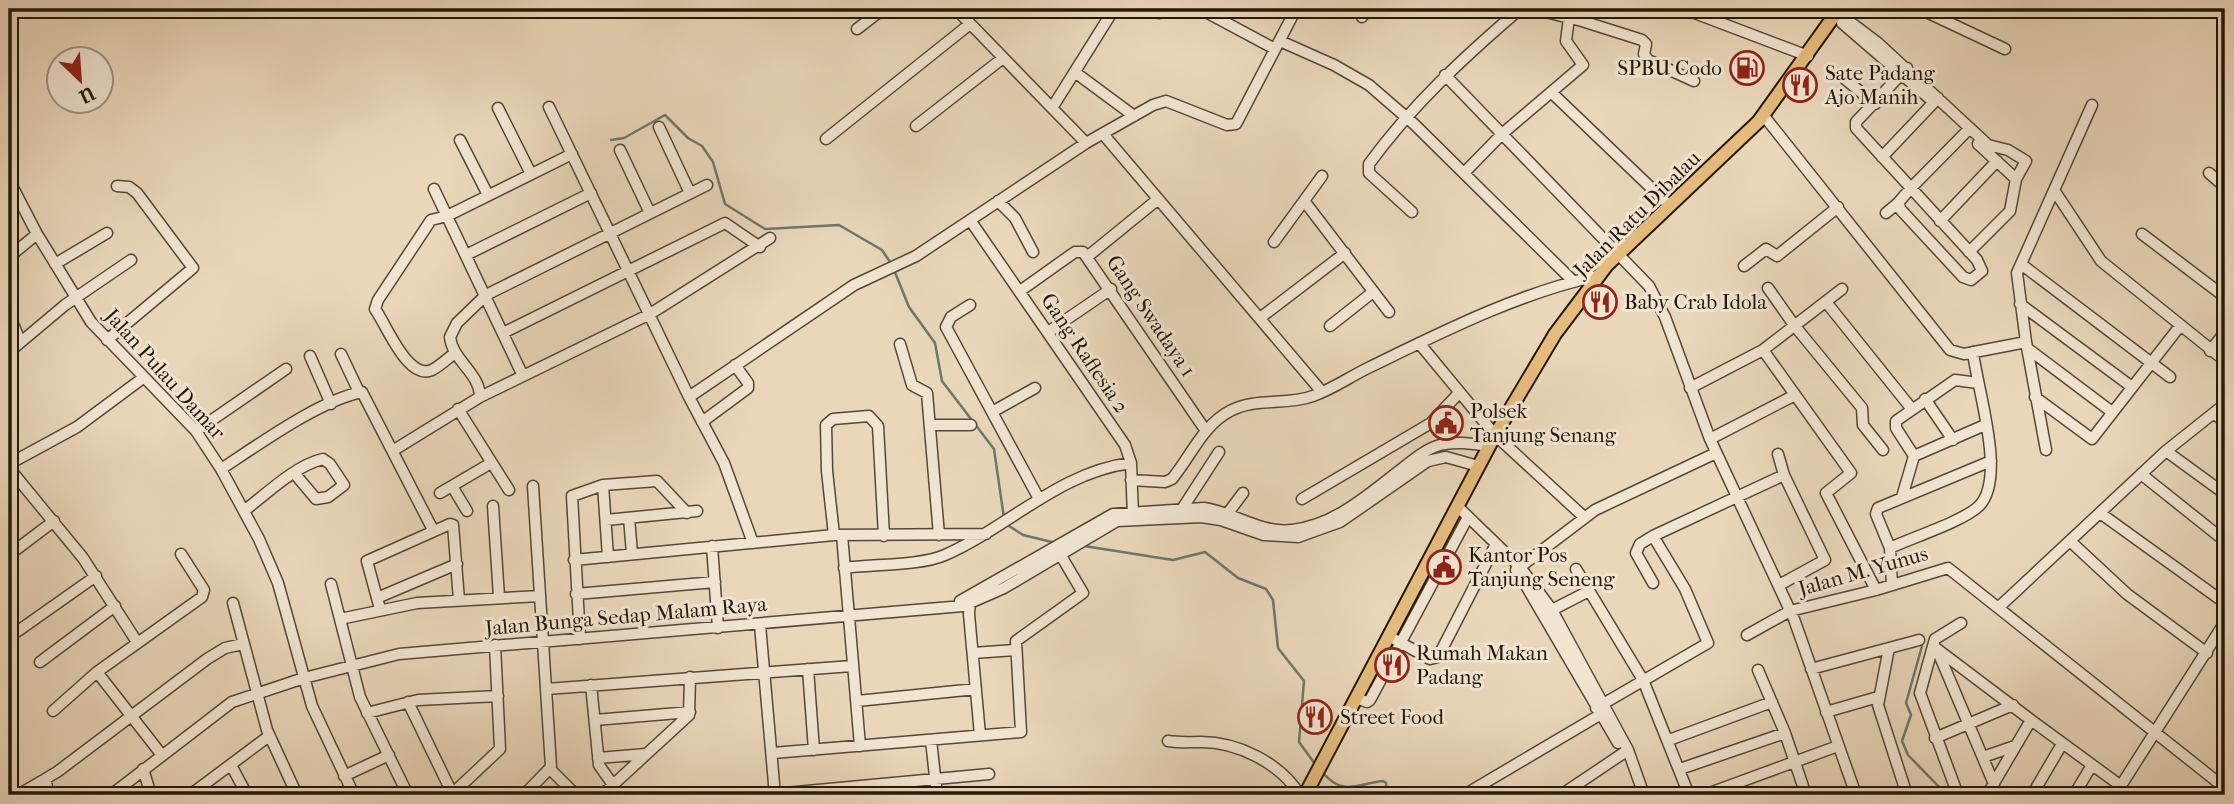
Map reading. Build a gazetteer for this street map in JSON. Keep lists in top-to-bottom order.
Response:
{
  "streets": {
    "main road": ["Jalan Ratu Dibalau"],
    "street": [
      "Gang Swadaya 1",
      "Gang Raflesia 2",
      "Jalan Pulau Damar",
      "Jalan M. Yunus",
      "Jalan Bunga Sedap Malam Raya"
    ]
  },
  "crossings": [
    ["Jalan Ratu Dibalau", "Jalan M. Yunus"],
    ["Jalan Ratu Dibalau", "Jalan Bunga Sedap Malam Raya"],
    ["Gang Swadaya 1", "Gang Raflesia 2"],
    ["Gang Raflesia 2", "Jalan Bunga Sedap Malam Raya"],
    ["Jalan Pulau Damar", "Jalan Bunga Sedap Malam Raya"]
  ],
  "places": {
    "fuel station": ["SPBU Codo"],
    "restaurant": [
      "Sate Padang Ajo Manih",
      "Baby Crab Idola",
      "Rumah Makan Padang",
      "Street Food"
    ],
    "public building": ["Polsek Tanjung Senang", "Kantor Pos Tanjung Seneng"]
  },
  "north": "bottom right"
}
